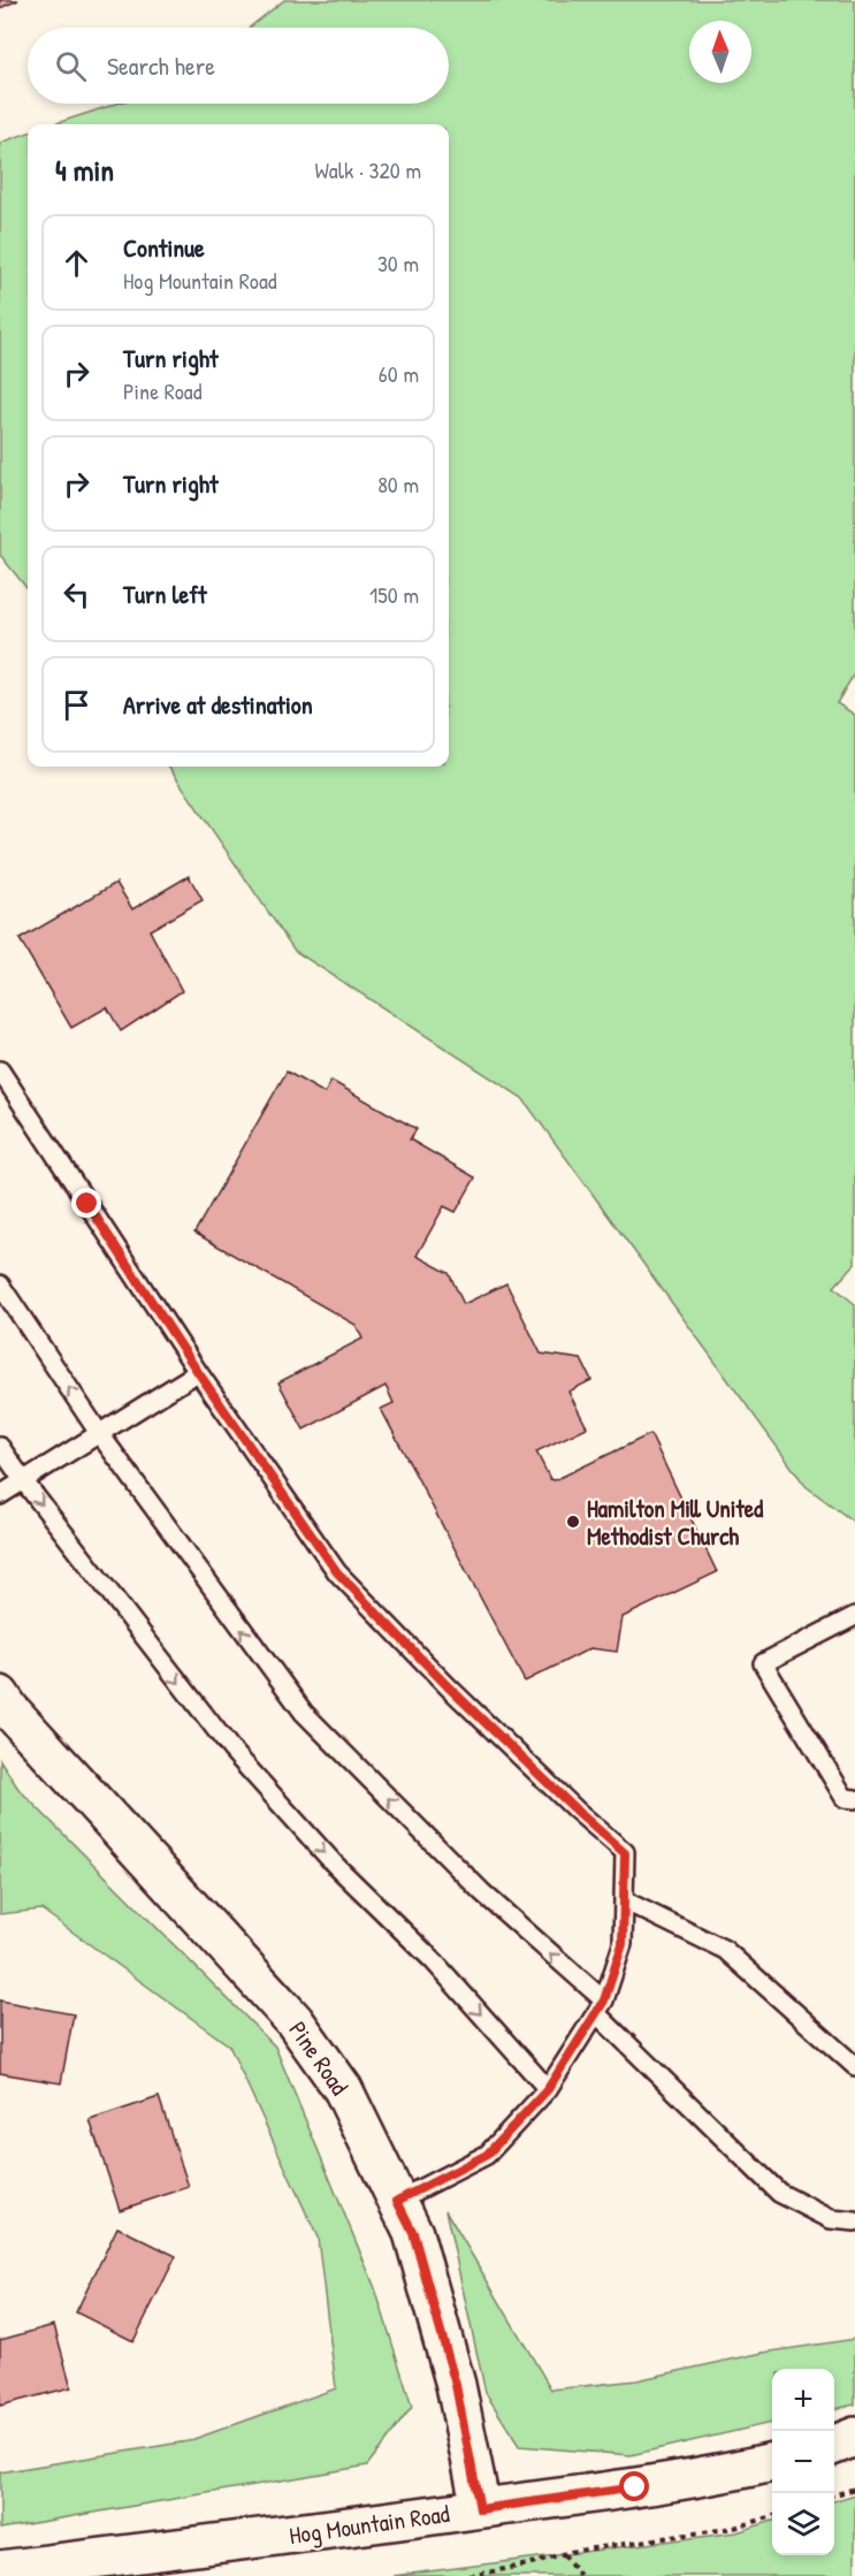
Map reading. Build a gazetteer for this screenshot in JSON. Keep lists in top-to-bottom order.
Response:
{
  "streets": {
    "street": ["Pine Road", "Hog Mountain Road"]
  },
  "crossings": [
    ["Pine Road", "Hog Mountain Road"]
  ],
  "places": ["Hamilton Mill United Methodist Church"],
  "north": "top",
  "page": {
    "search": "Search here",
    "heading": ["4 min", "Walk · 320 m"],
    "list": [
      ["Continue", "Hog Mountain Road", "30 m"],
      ["Turn right", "Pine Road", "60 m"],
      ["Turn right", "80 m"],
      ["Turn left", "150 m"],
      "Arrive at destination"
    ],
    "map_buttons": ["+", "−"]
  }
}
